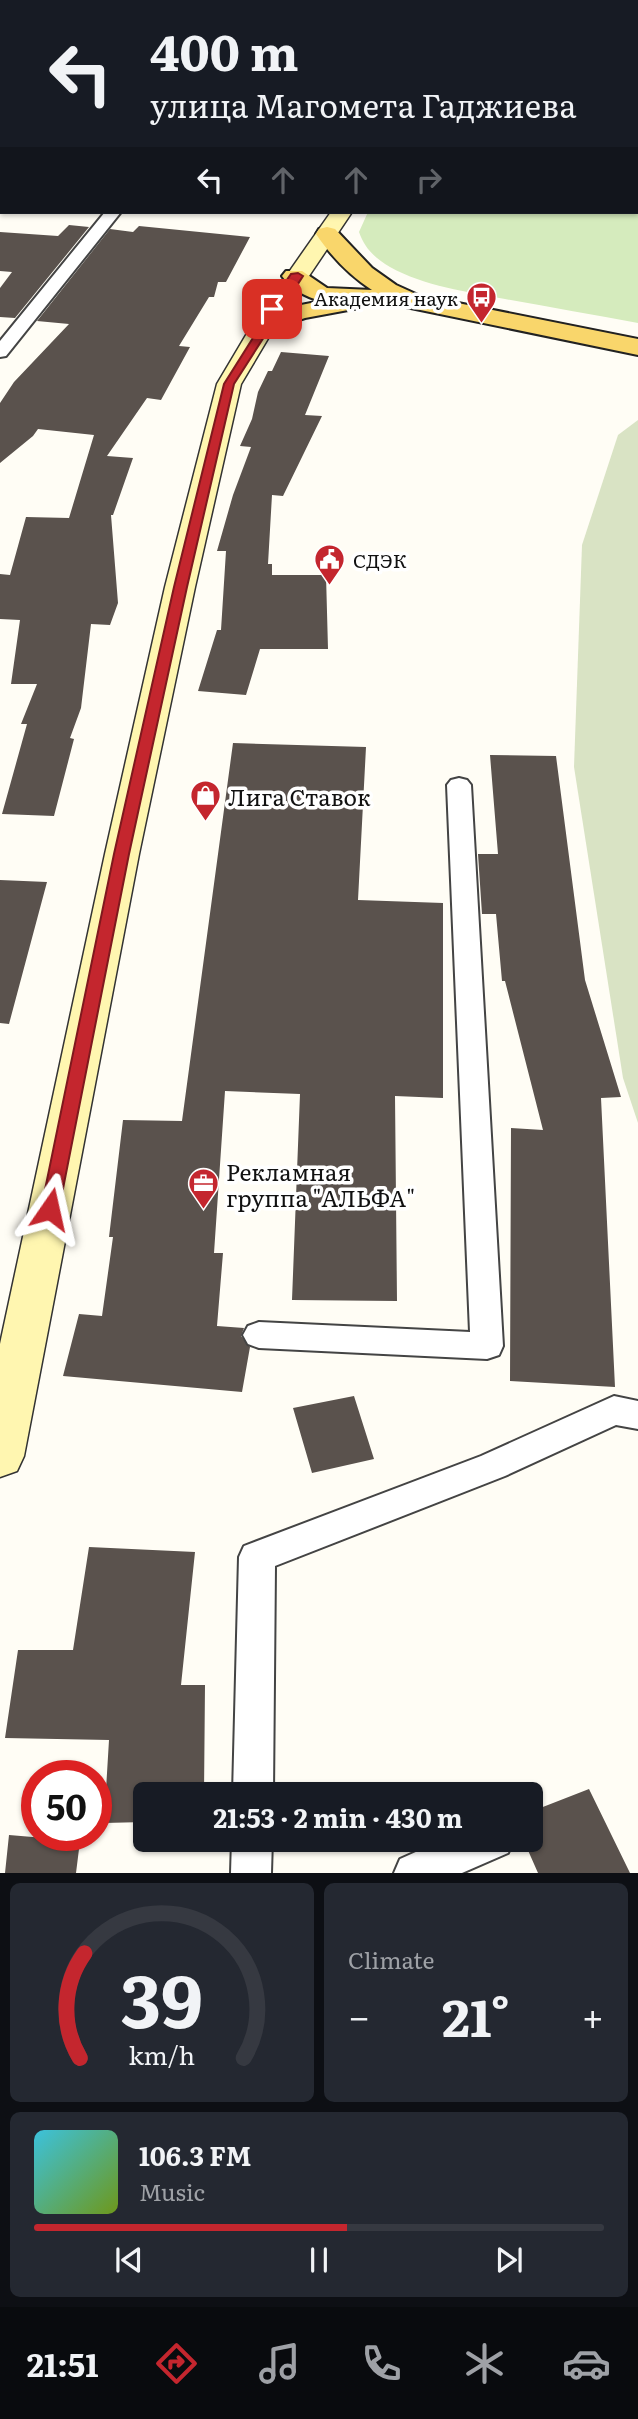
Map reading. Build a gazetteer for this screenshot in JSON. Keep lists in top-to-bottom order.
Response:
{
  "places": {
    "bus stop": ["Академия наук"],
    "public building": ["СДЭК"],
    "shop": ["Лига Ставок"],
    "office": ["Рекламная группа \"АЛЬФА\""]
  },
  "page": {
    "turn": ["400 m", "улица Магомета Гаджиева"],
    "limit": "50",
    "trip": "21:53 · 2 min · 430 m",
    "tile": "Climate",
    "heat": ["−", "21°", "+"],
    "song": ["106.3 FM", "Music"],
    "tabs": "21:51",
    "gauge": ["39", "km/h"]
  }
}
